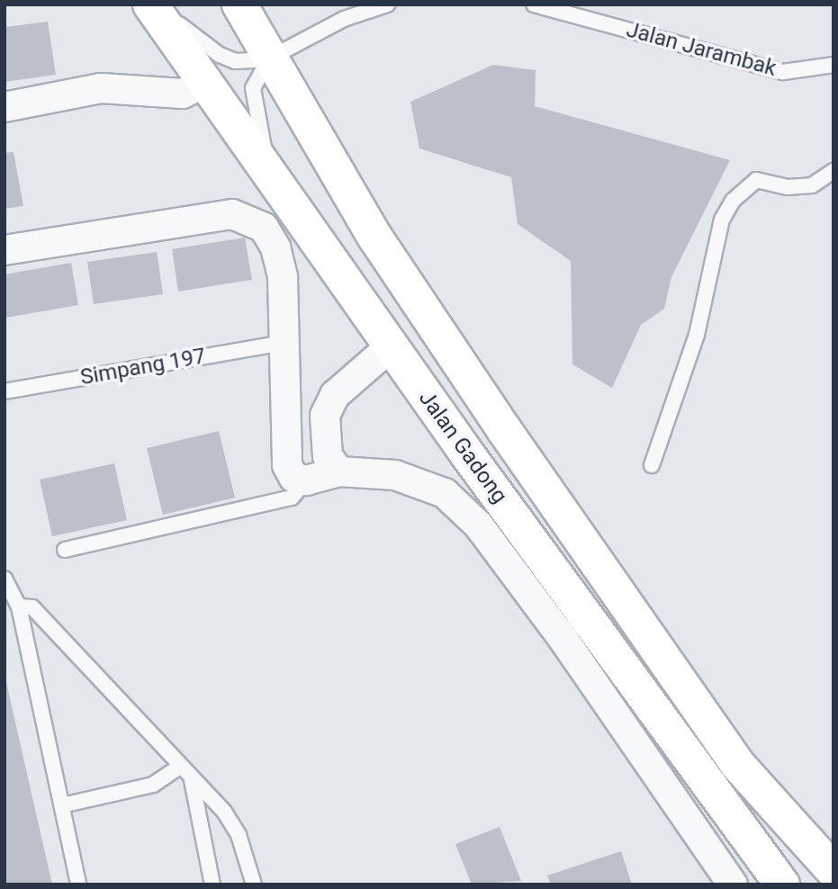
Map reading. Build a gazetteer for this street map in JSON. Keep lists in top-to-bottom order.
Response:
{
  "streets": {
    "main road": ["Jalan Gadong"],
    "lane": ["Jalan Jarambak", "Simpang 197"]
  }
}
